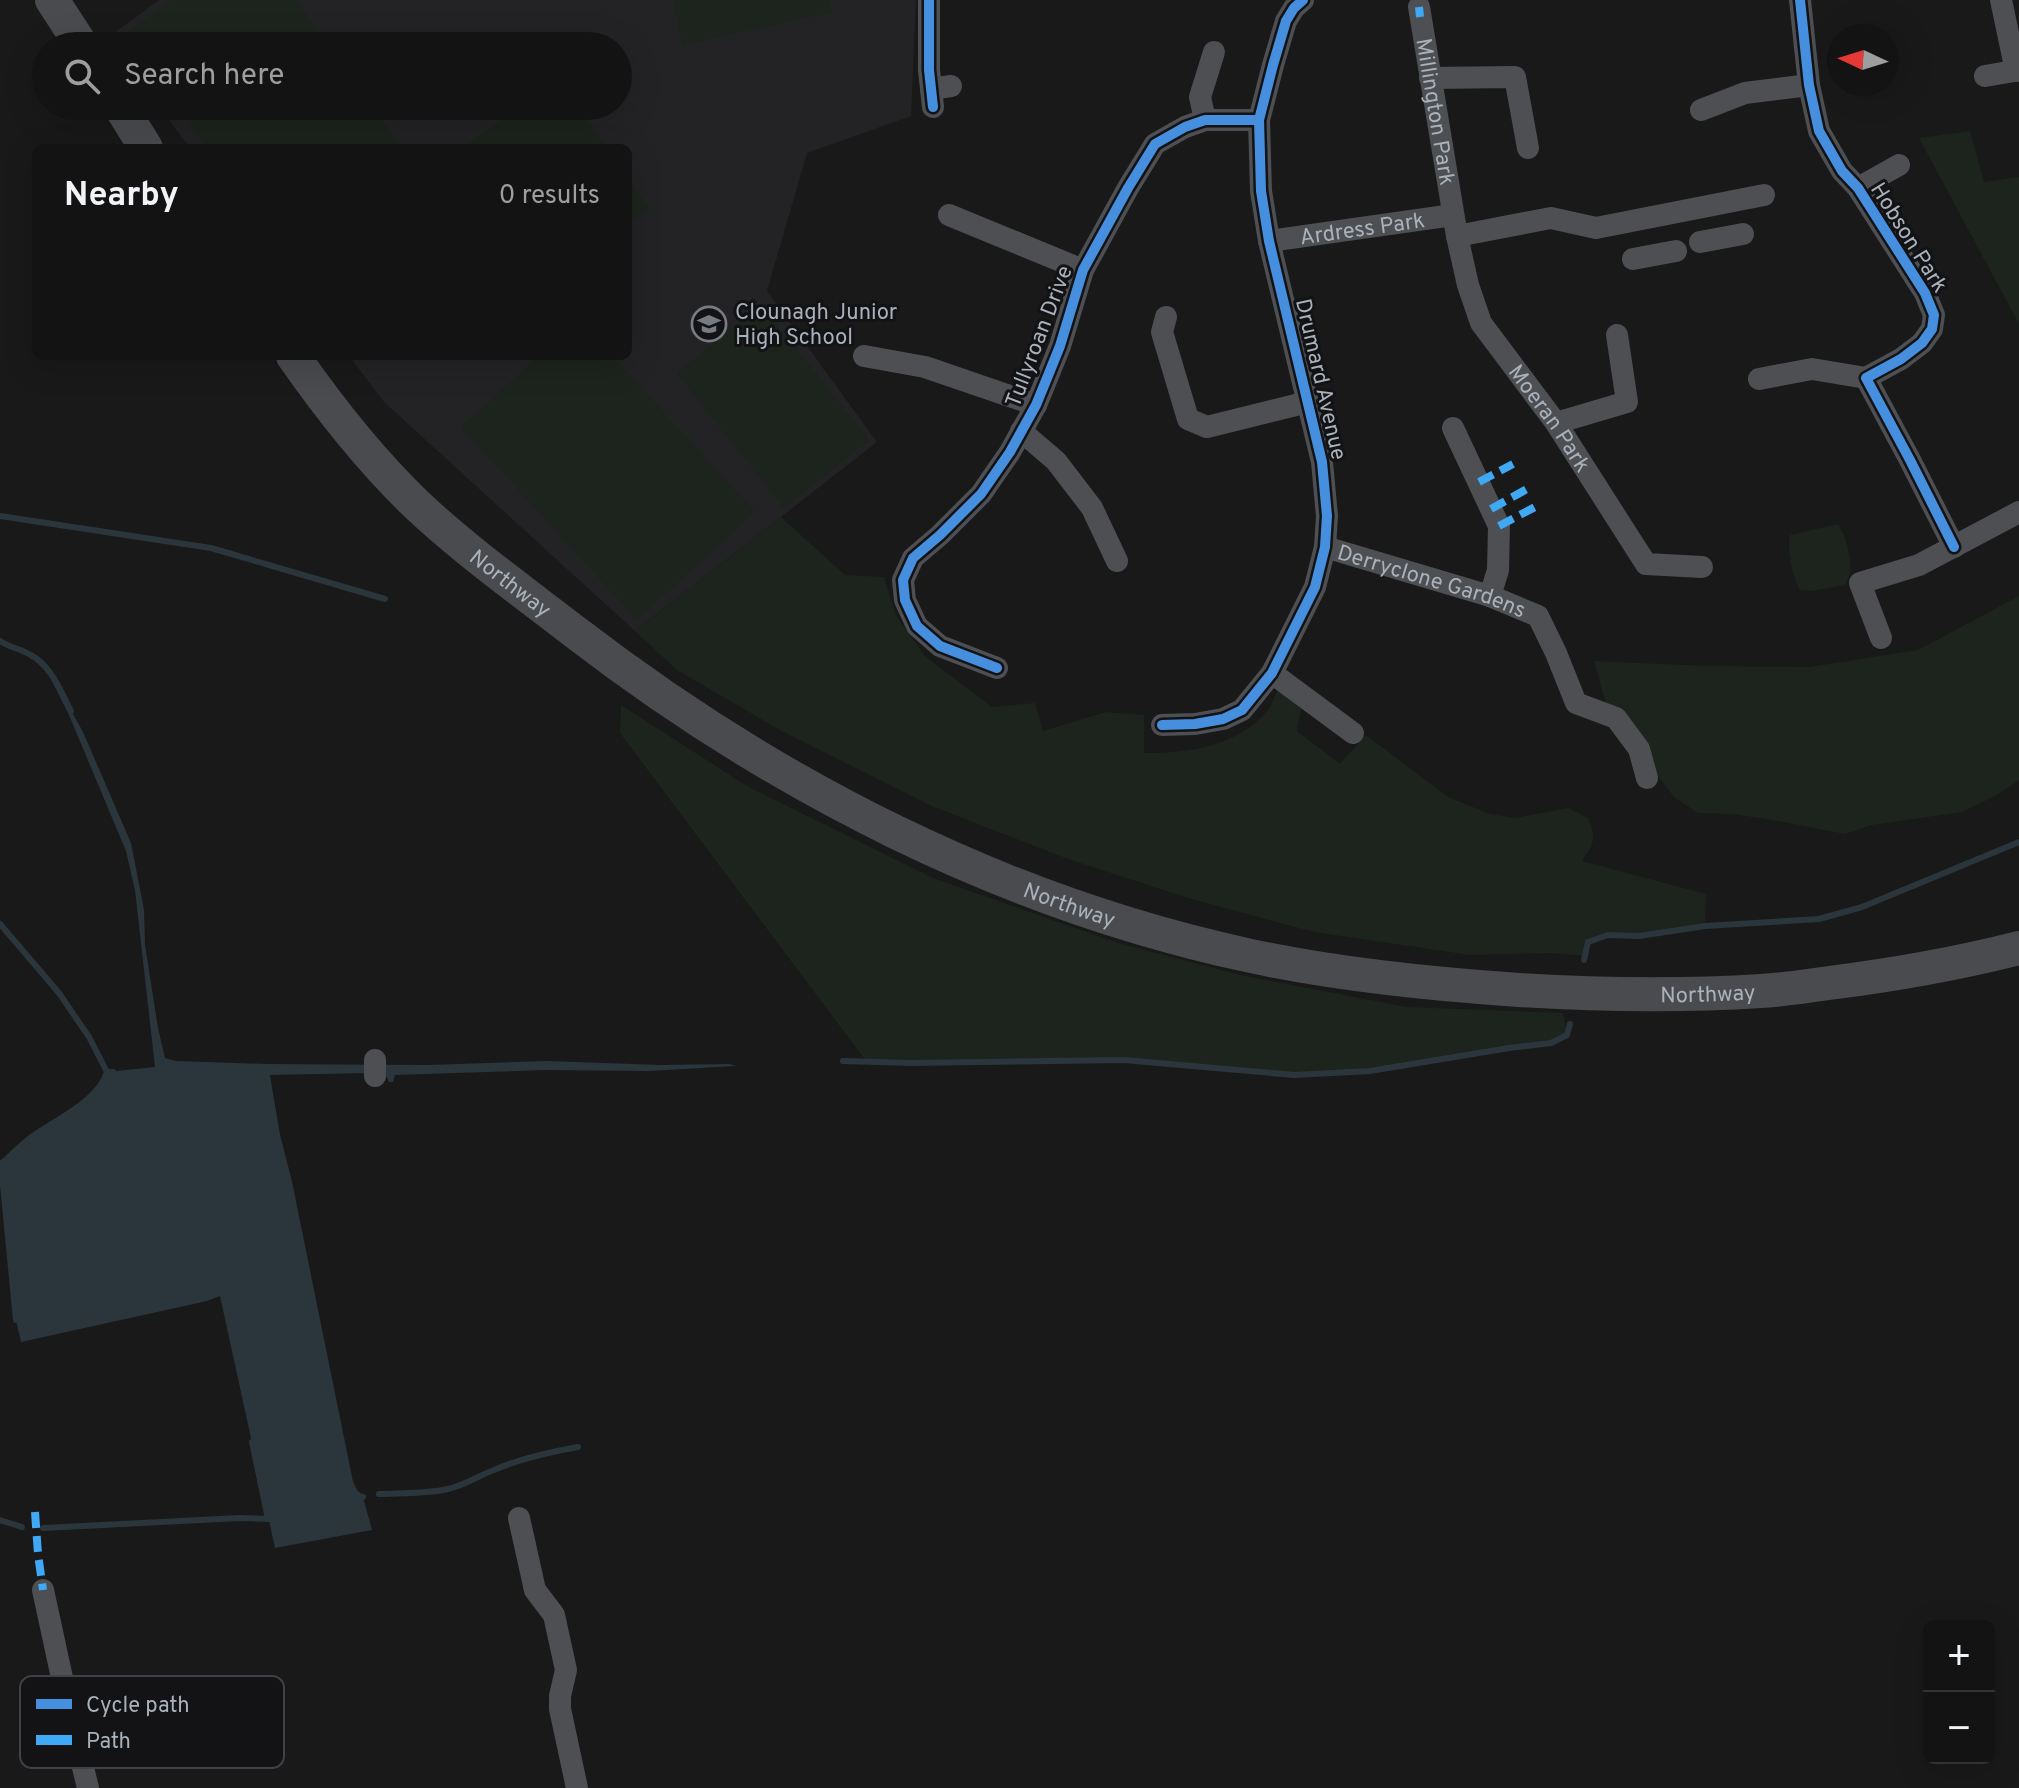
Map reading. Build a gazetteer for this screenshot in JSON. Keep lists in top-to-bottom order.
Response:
{
  "streets": {
    "highway": ["Northway"],
    "street": [
      "Millington Park",
      "Ardress Park",
      "Hobson Park",
      "Tullyroan Drive",
      "Drumard Avenue",
      "Moeran Park",
      "Derryclone Gardens"
    ]
  },
  "crossings": [
    ["Millington Park", "Ardress Park"],
    ["Millington Park", "Moeran Park"],
    ["Ardress Park", "Drumard Avenue"],
    ["Ardress Park", "Moeran Park"],
    ["Tullyroan Drive", "Drumard Avenue"],
    ["Drumard Avenue", "Derryclone Gardens"]
  ],
  "places": {
    "school or university": ["Clounagh Junior High School"]
  },
  "legend": ["Cycle path", "Path"],
  "north": "left",
  "page": {
    "search": "Search here",
    "heading": ["Nearby", "0 results"],
    "map_buttons": ["+", "−"]
  }
}
